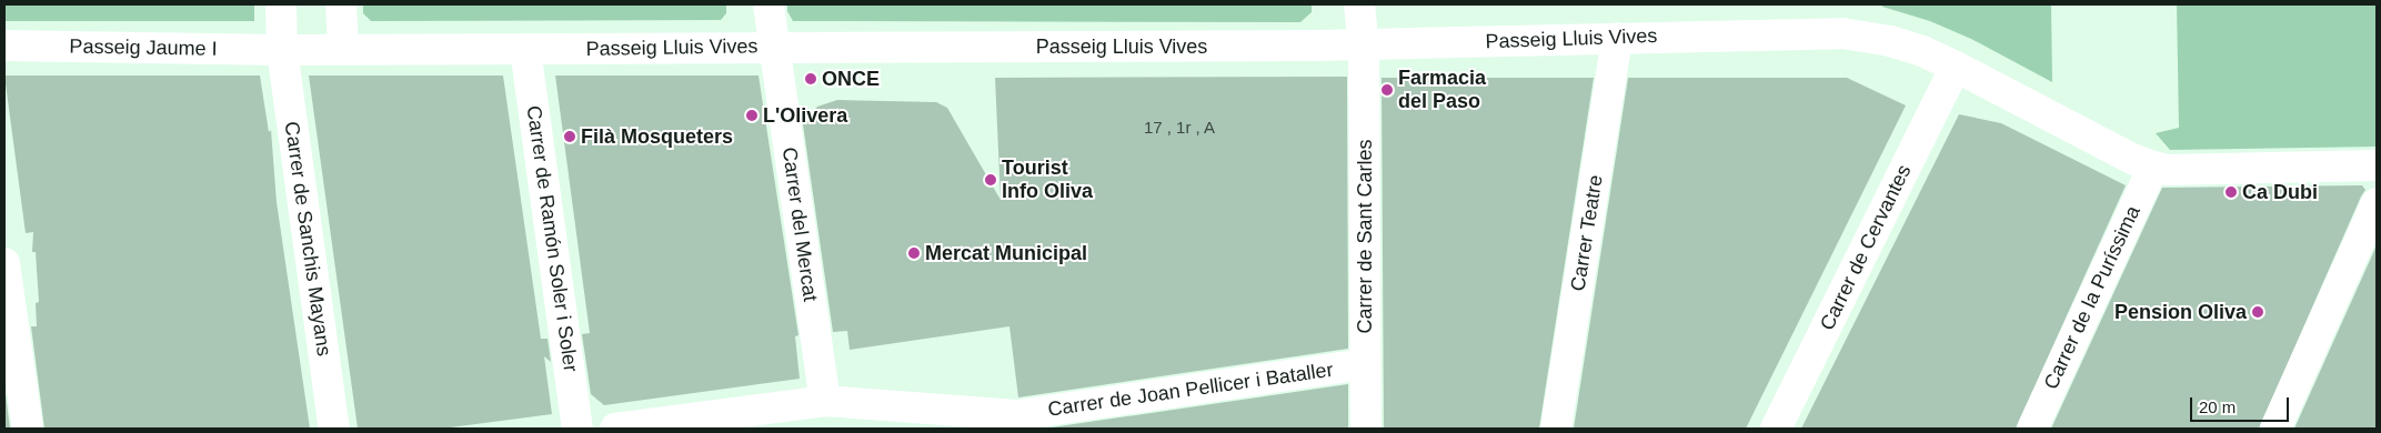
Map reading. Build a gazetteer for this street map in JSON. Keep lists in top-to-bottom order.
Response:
{
  "streets": {
    "street": [
      "Passeig Lluis Vives",
      "Passeig Jaume I",
      "Carrer del Mercat",
      "Carrer Teatre",
      "Carrer de Sant Carles",
      "Carrer de Sanchis Mayans",
      "Carrer de Ramón Soler i Soler",
      "Carrer de Cervantes",
      "Carrer de la Puríssima",
      "Carrer de Joan Pellicer i Bataller"
    ]
  },
  "crossings": [
    ["Passeig Lluis Vives", "Passeig Jaume I"],
    ["Passeig Lluis Vives", "Carrer del Mercat"],
    ["Passeig Lluis Vives", "Carrer Teatre"],
    ["Passeig Lluis Vives", "Carrer de Sant Carles"],
    ["Passeig Lluis Vives", "Carrer de Sanchis Mayans"],
    ["Passeig Lluis Vives", "Carrer de Ramón Soler i Soler"],
    ["Passeig Lluis Vives", "Carrer de Cervantes"],
    ["Passeig Lluis Vives", "Carrer de la Puríssima"],
    ["Passeig Jaume I", "Carrer de Sanchis Mayans"],
    ["Carrer del Mercat", "Carrer de Joan Pellicer i Bataller"],
    ["Carrer de Sant Carles", "Carrer de Joan Pellicer i Bataller"]
  ],
  "places": [
    "ONCE",
    "Farmacia del Paso",
    "L'Olivera",
    "Filà Mosqueters",
    "Tourist Info Oliva",
    "Ca Dubi",
    "Mercat Municipal",
    "Pension Oliva"
  ],
  "house_numbers": ["17 , 1r , A"],
  "scale_bar": "20 m"
}
